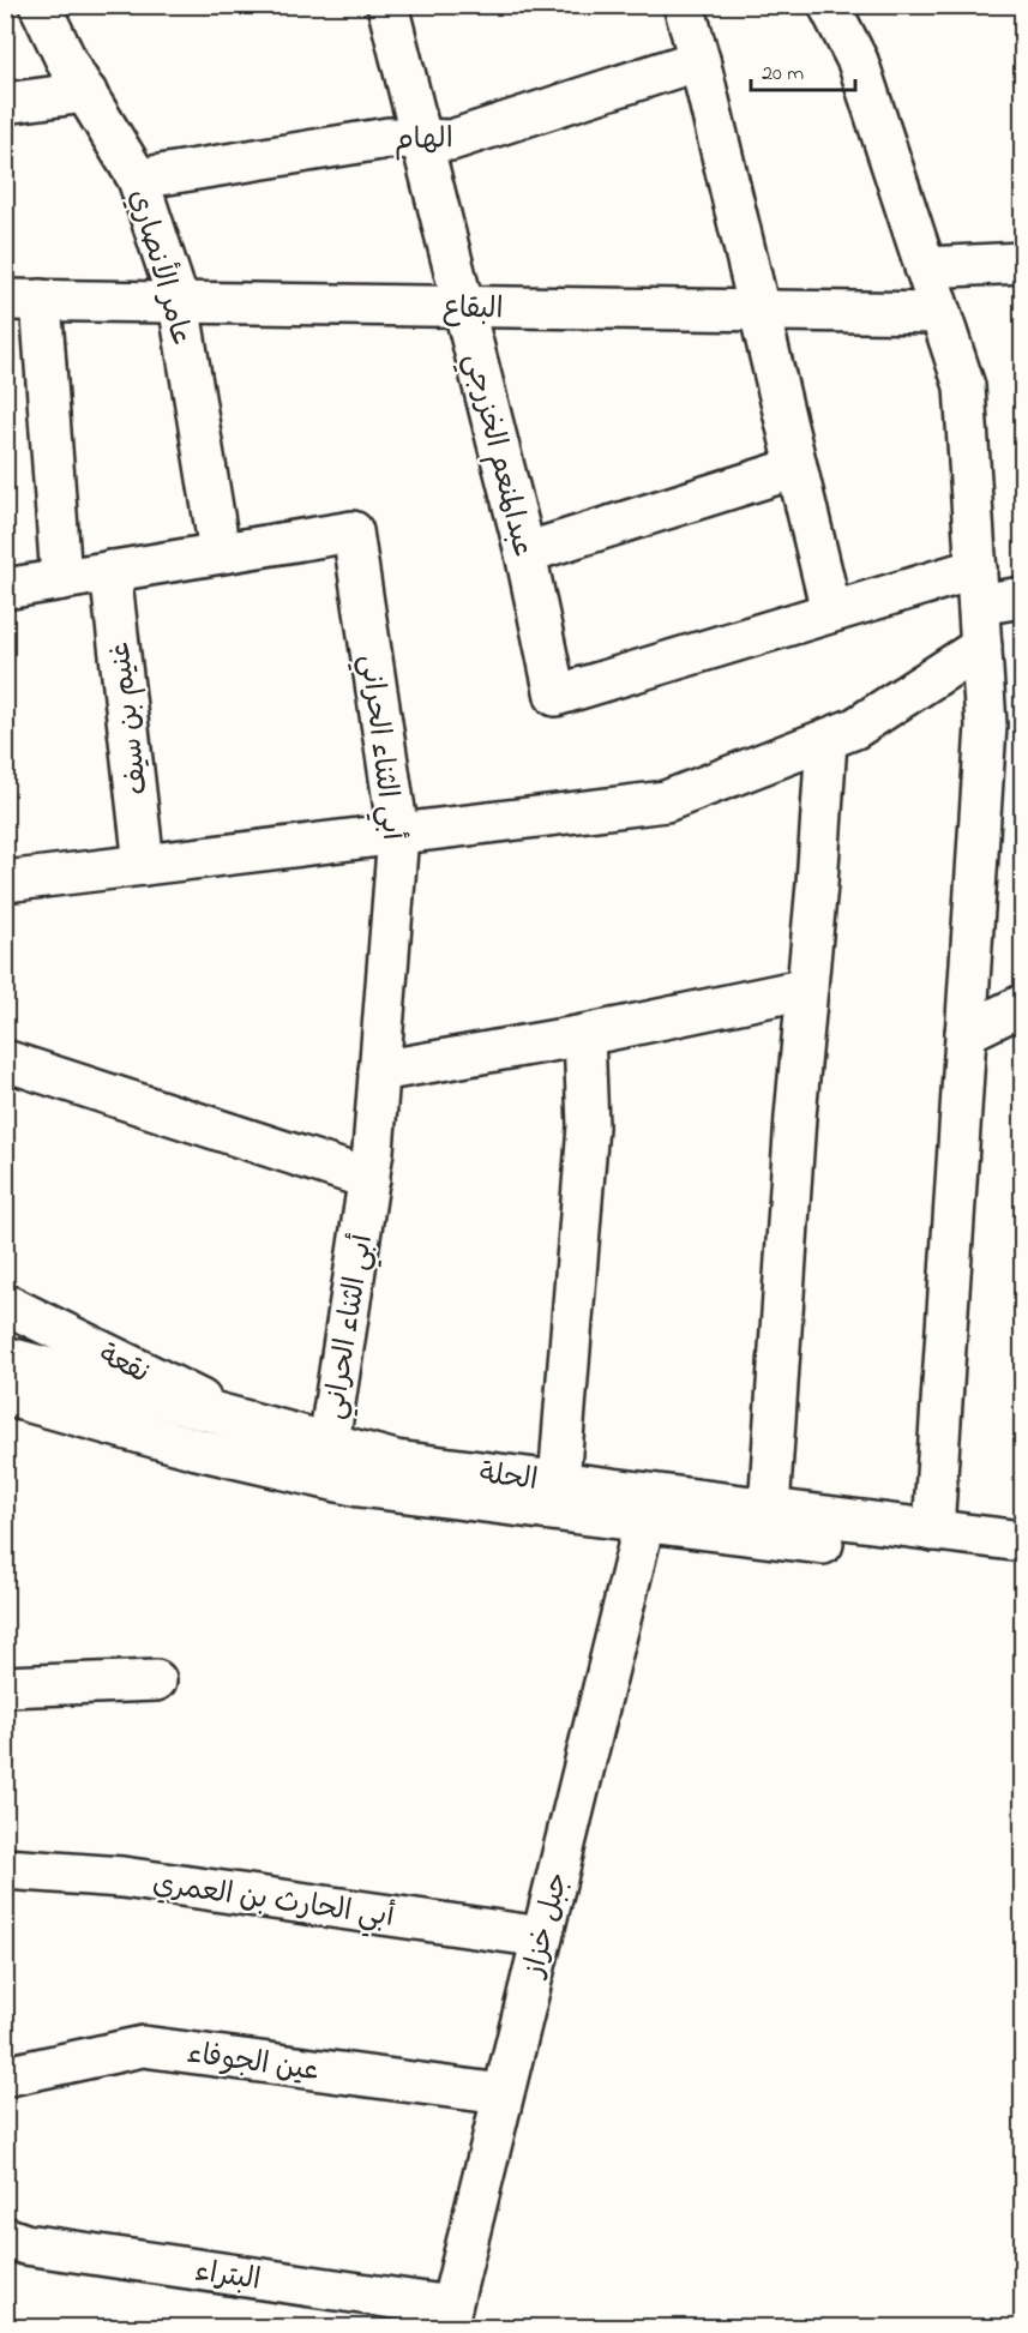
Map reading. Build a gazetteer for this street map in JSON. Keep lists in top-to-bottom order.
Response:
{
  "streets": {
    "street": [
      "الهام",
      "عامر الأنصاري",
      "البقاع",
      "عبدالمنعم الخزرجي",
      "غنيم بن سيف",
      "أبي الثناء الحراني",
      "نقعة",
      "الحلة",
      "أبي الحارث بن العمري",
      "جبل خزاز",
      "عين الجوفاء",
      "البتراء"
    ]
  },
  "crossings": [
    ["الهام", "عامر الأنصاري"],
    ["الهام", "عبدالمنعم الخزرجي"],
    ["عامر الأنصاري", "البقاع"],
    ["عامر الأنصاري", "أبي الثناء الحراني"],
    ["البقاع", "عبدالمنعم الخزرجي"],
    ["غنيم بن سيف", "أبي الثناء الحراني"],
    ["أبي الثناء الحراني", "الحلة"],
    ["نقعة", "الحلة"],
    ["الحلة", "جبل خزاز"],
    ["أبي الحارث بن العمري", "جبل خزاز"],
    ["جبل خزاز", "عين الجوفاء"],
    ["جبل خزاز", "البتراء"]
  ],
  "scale_bar": "20 m"
}
